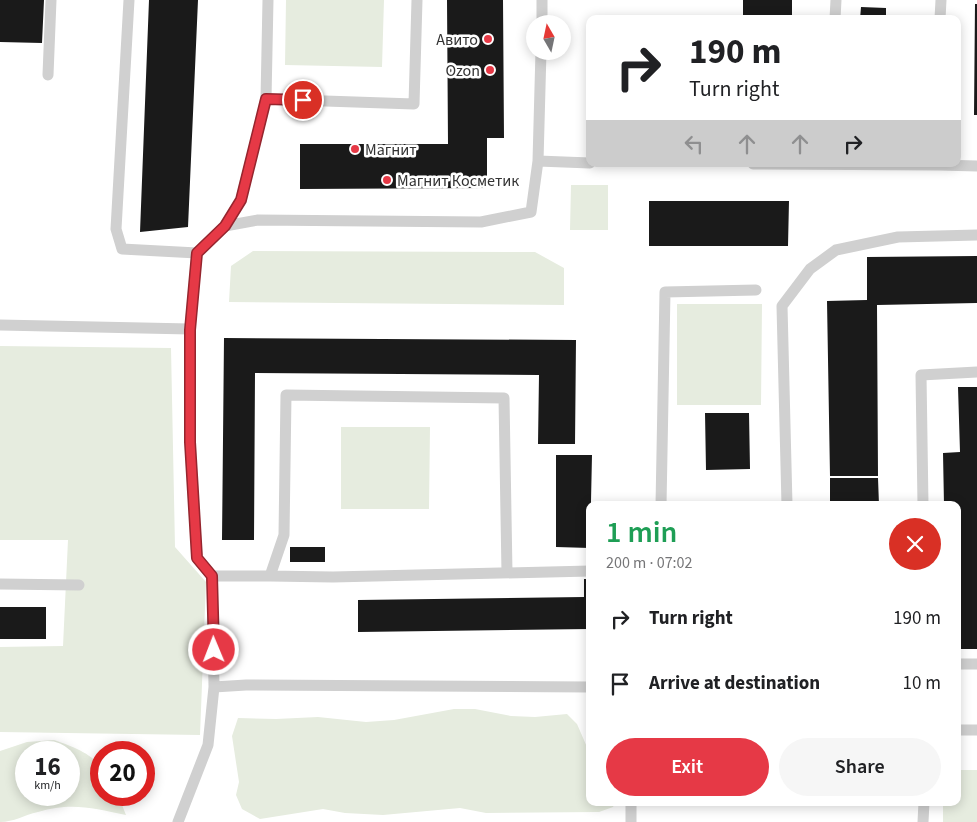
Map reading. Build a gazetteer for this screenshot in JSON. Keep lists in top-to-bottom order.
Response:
{
  "places": [
    "Авито",
    "Ozon",
    "Магнит",
    "Магнит Косметик"
  ],
  "north": "top",
  "page": {
    "turn": ["190 m", "Turn right"],
    "heading": ["1 min", "200 m · 07:02"],
    "list": [
      {
        "name": "Turn right",
        "value": "190 m"
      },
      {
        "name": "Arrive at destination",
        "value": "10 m"
      }
    ],
    "buttons": ["Exit", "Share"],
    "speed": "16 km/h",
    "limit": "20"
  }
}
